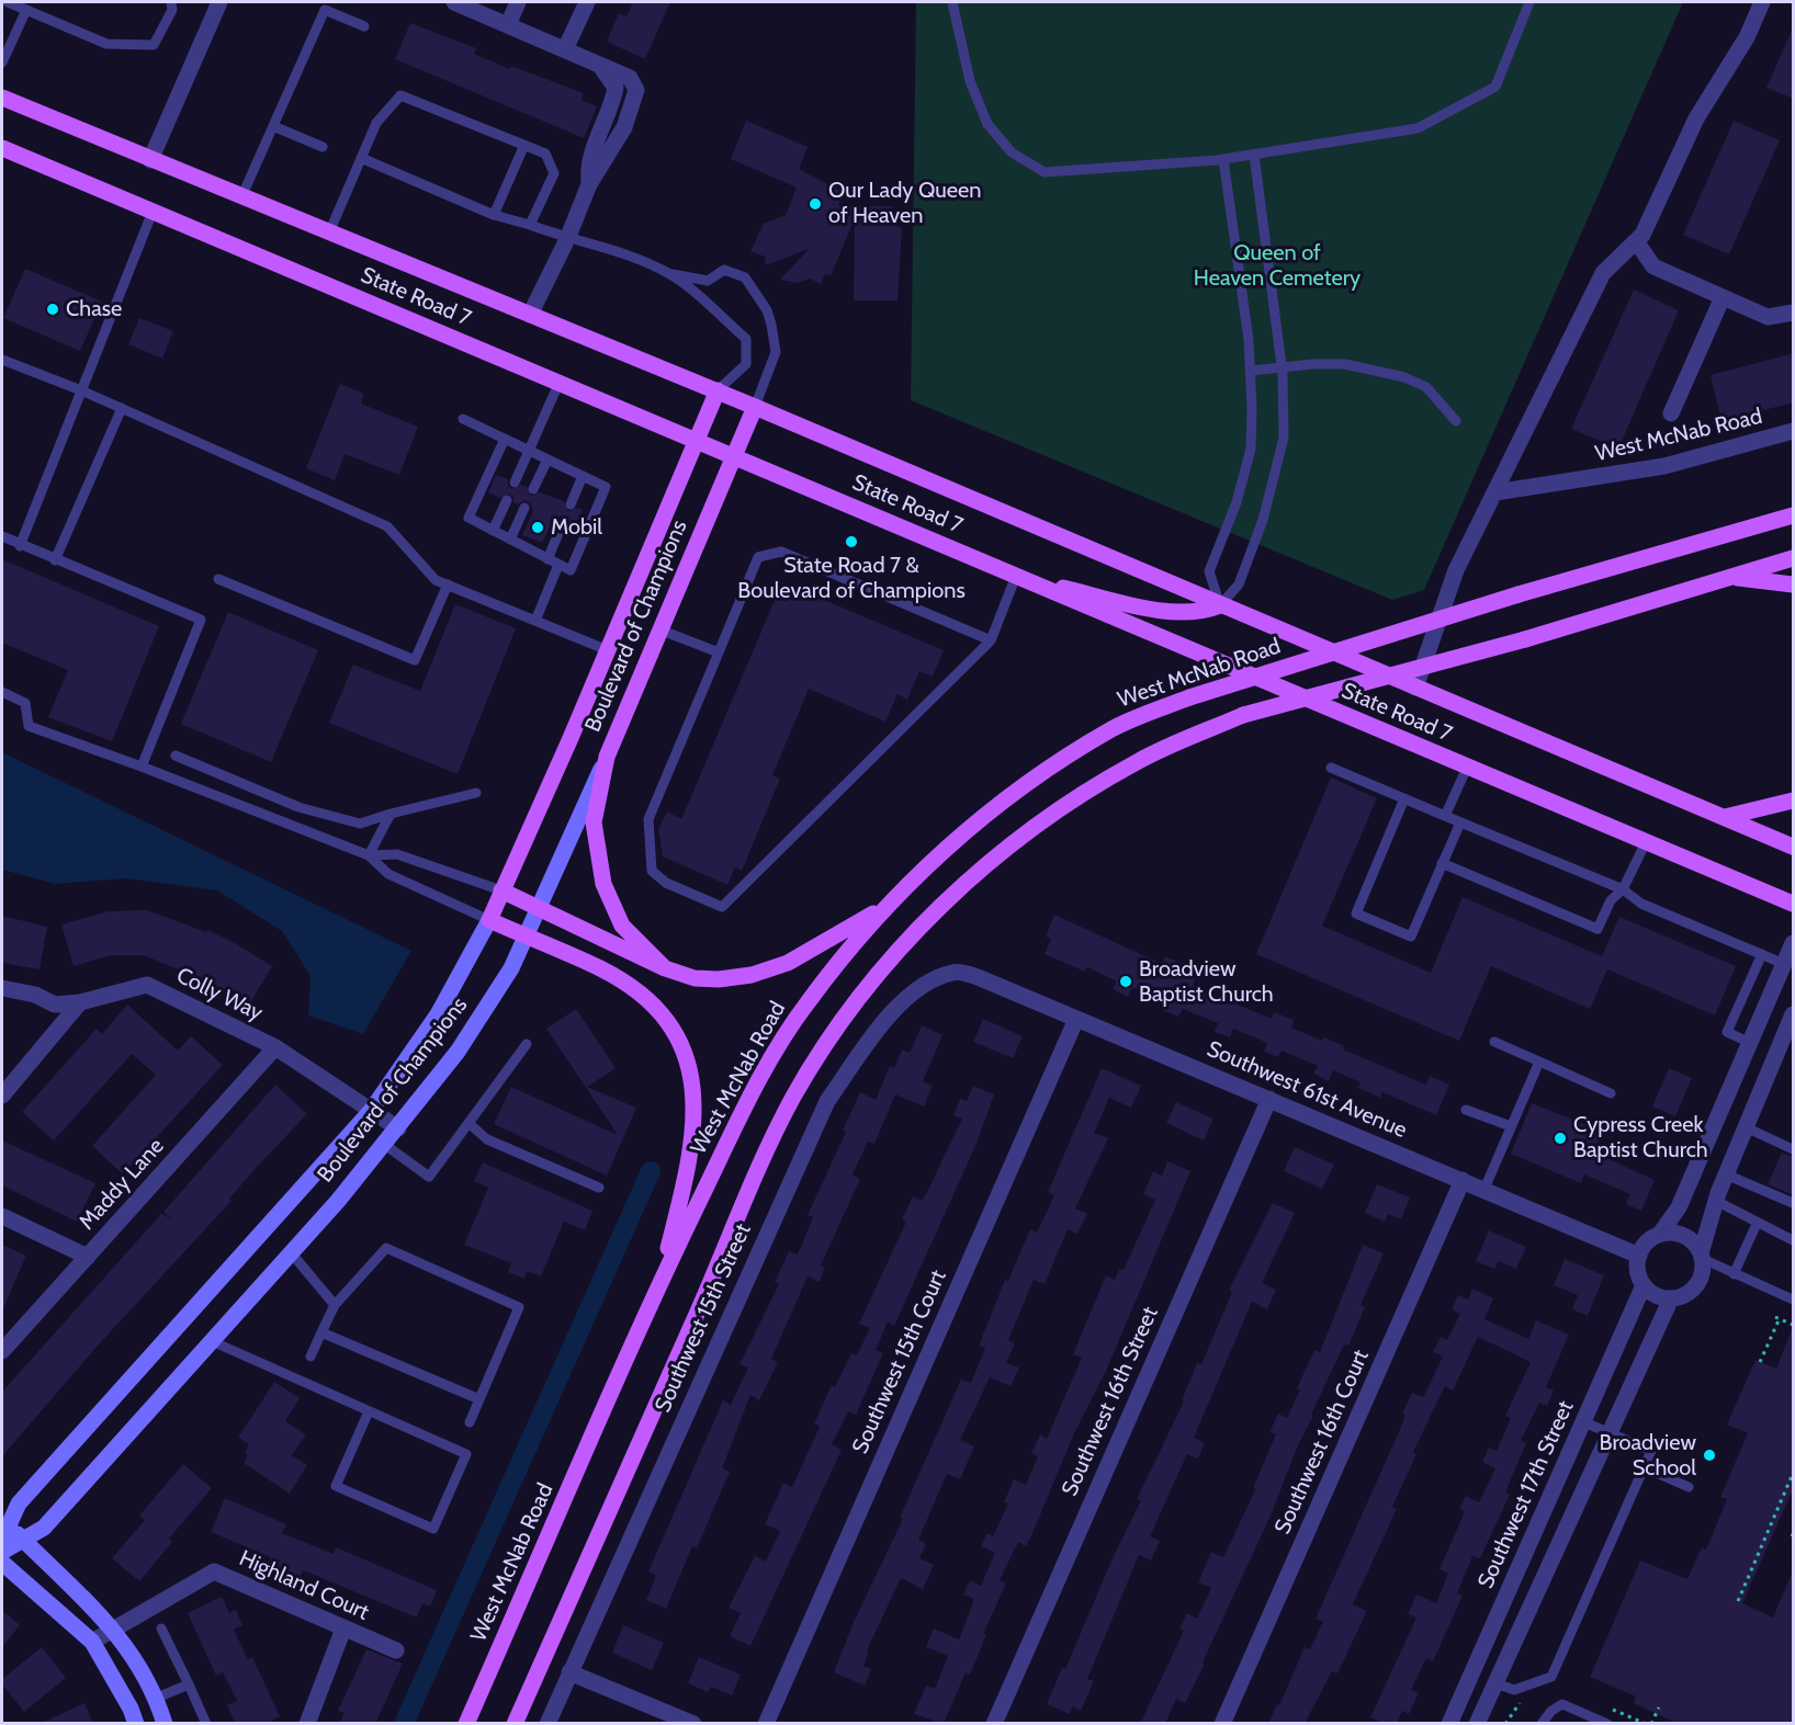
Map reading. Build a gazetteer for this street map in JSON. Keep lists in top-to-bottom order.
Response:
{
  "streets": {
    "main road": ["State Road 7", "West McNab Road", "Boulevard of Champions"],
    "street": [
      "Colly Way",
      "Southwest 61st Avenue",
      "Maddy Lane",
      "Southwest 15th Street",
      "Southwest 15th Court",
      "Southwest 16th Street",
      "Southwest 16th Court",
      "Southwest 17th Street",
      "Highland Court"
    ]
  },
  "crossings": [
    ["State Road 7", "Boulevard of Champions"],
    ["Boulevard of Champions", "Colly Way"],
    ["Boulevard of Champions", "Highland Court"],
    ["Colly Way", "Maddy Lane"],
    ["Southwest 61st Avenue", "Southwest 15th Street"],
    ["Southwest 61st Avenue", "Southwest 15th Court"],
    ["Southwest 61st Avenue", "Southwest 16th Street"],
    ["Southwest 61st Avenue", "Southwest 16th Court"],
    ["Southwest 61st Avenue", "Southwest 17th Street"]
  ],
  "parks": ["Queen of Heaven Cemetery"],
  "places": [
    "Our Lady Queen of Heaven",
    "Chase",
    "Mobil",
    "State Road 7 & Boulevard of Champions",
    "Broadview Baptist Church",
    "Cypress Creek Baptist Church",
    "Broadview School"
  ]
}
